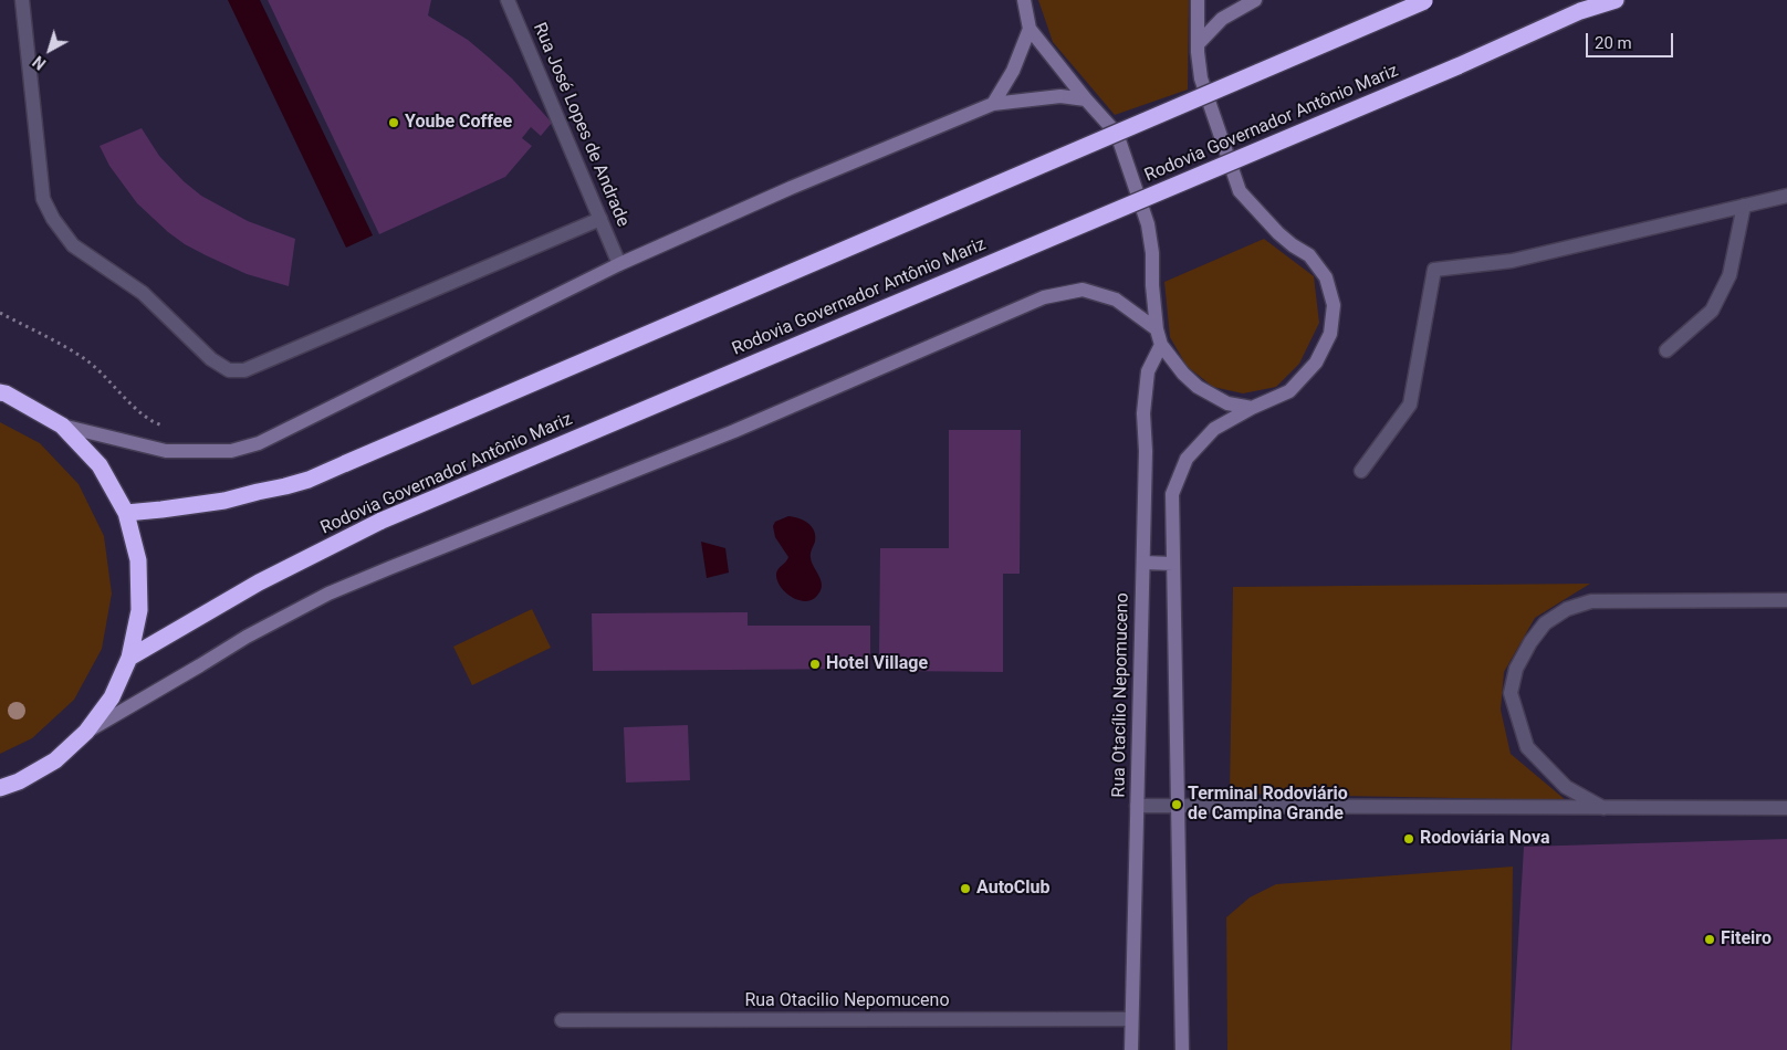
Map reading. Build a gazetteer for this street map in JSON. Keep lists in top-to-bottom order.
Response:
{
  "streets": {
    "highway": ["Rodovia Governador Antônio Mariz"],
    "street": ["Rua José Lopes de Andrade", "Rua Otacílio Nepomuceno", "Rua Otacilio Nepomuceno"]
  },
  "crossings": [
    ["Rua Otacílio Nepomuceno", "Rua Otacilio Nepomuceno"]
  ],
  "places": [
    "Yoube Coffee",
    "Hotel Village",
    "Terminal Rodoviário de Campina Grande",
    "Rodoviária Nova",
    "AutoClub",
    "Fiteiro"
  ],
  "scale_bar": "20 m",
  "north": "bottom left"
}
